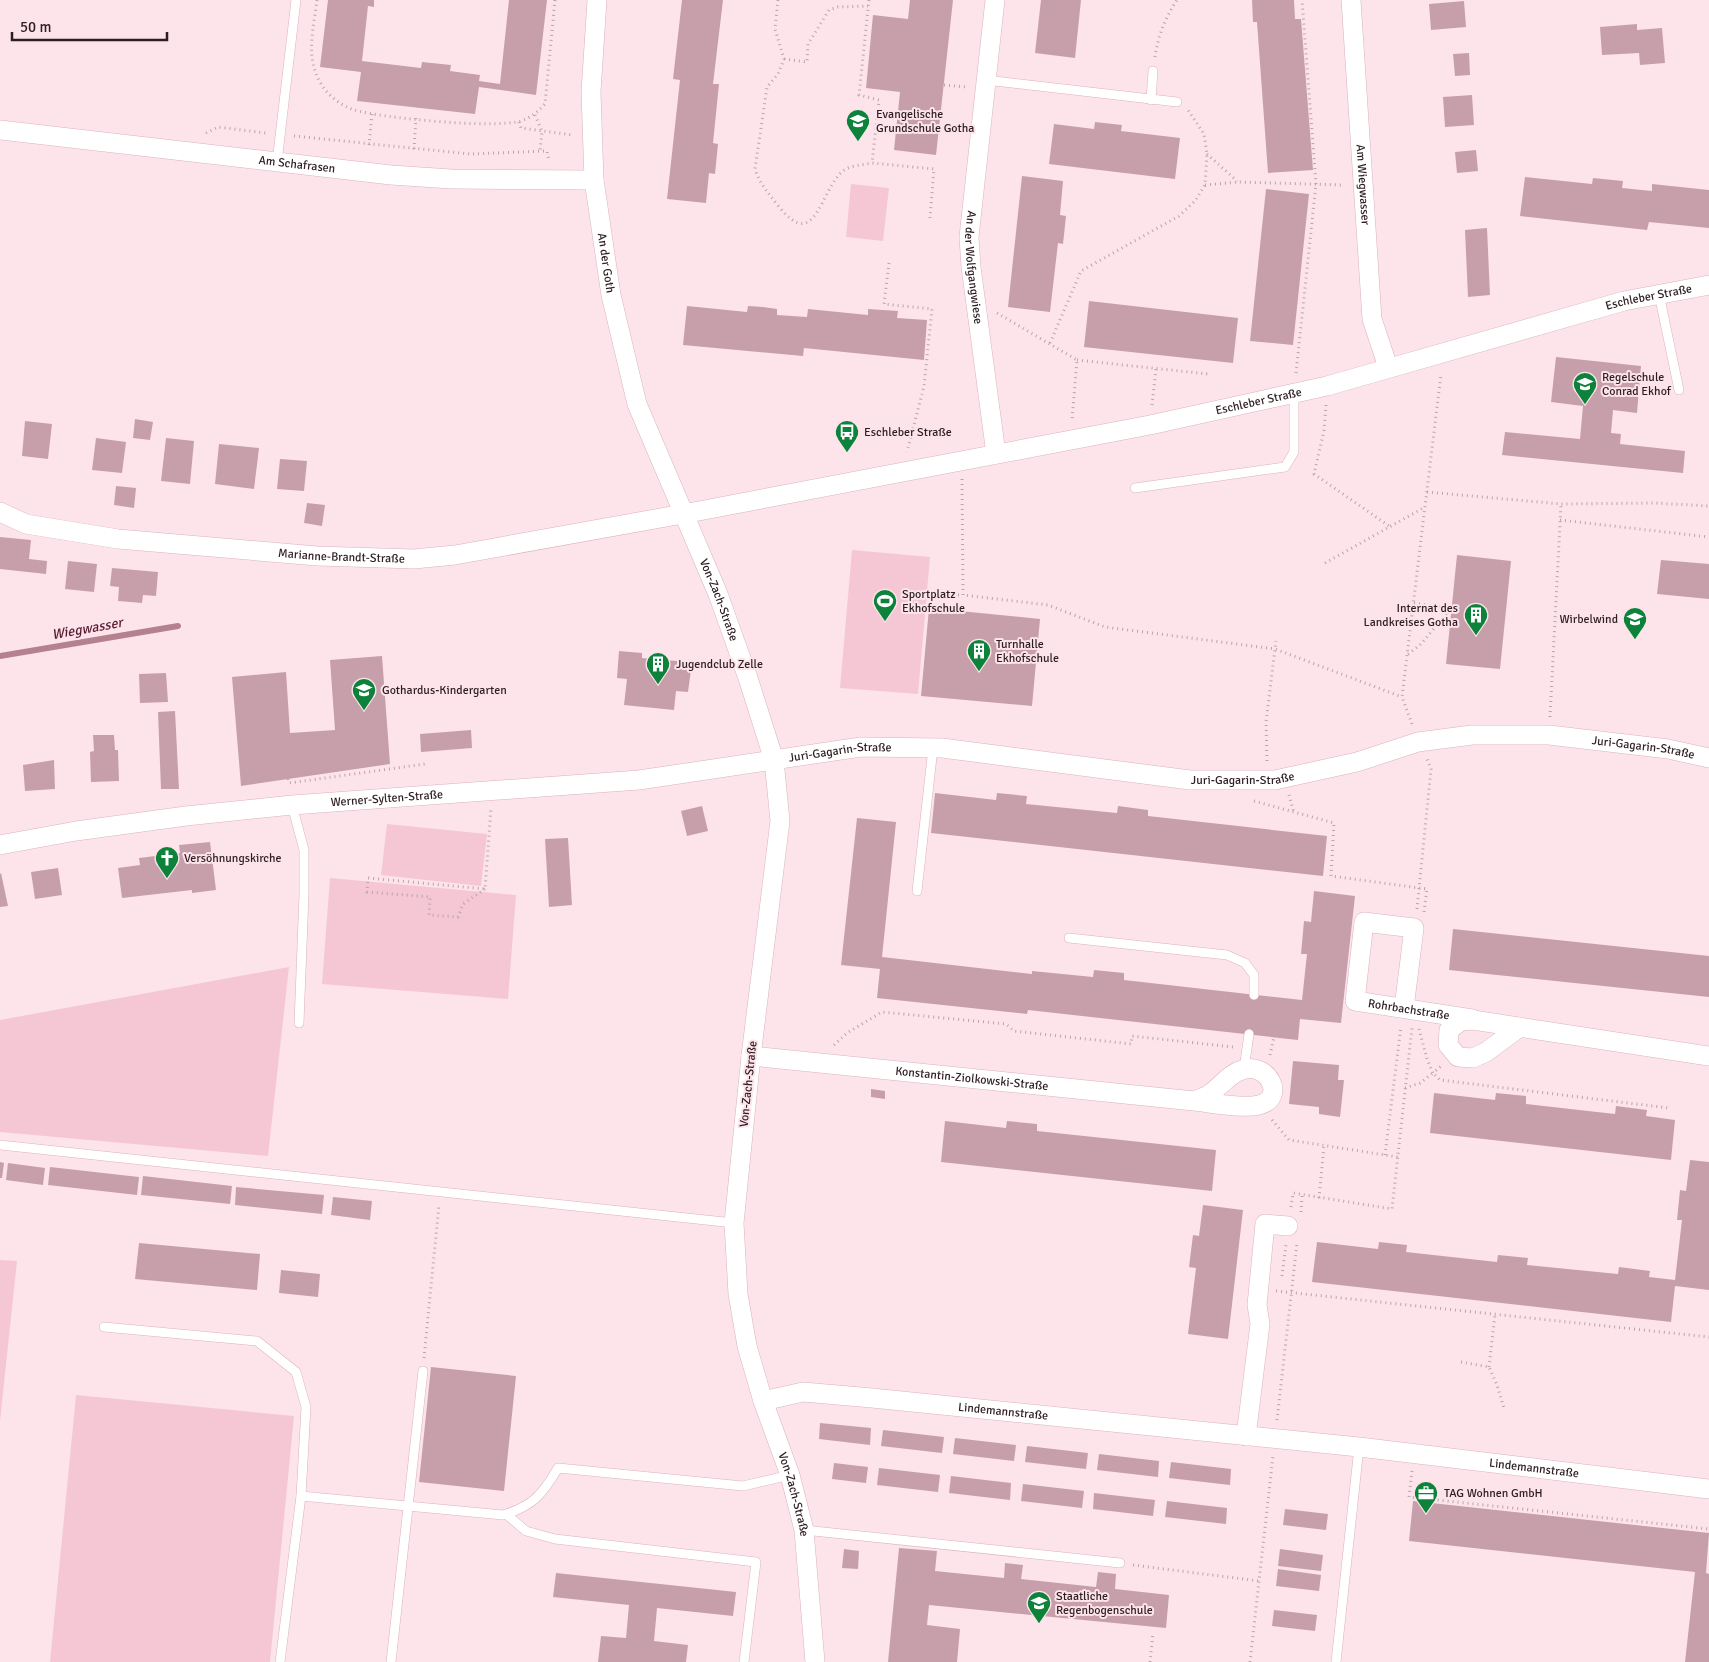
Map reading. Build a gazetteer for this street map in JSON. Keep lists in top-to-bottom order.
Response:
{
  "streets": {
    "street": [
      "Am Schafrasen",
      "Am Wiegwasser",
      "An der Goth",
      "An der Wolfgangwiese",
      "Eschleber Straße",
      "Marianne-Brandt-Straße",
      "Von-Zach-Straße",
      "Juri-Gagarin-Straße",
      "Werner-Sylten-Straße",
      "Rohrbachstraße",
      "Konstantin-Ziolkowski-Straße",
      "Lindemannstraße"
    ]
  },
  "crossings": [
    ["Am Schafrasen", "An der Goth"],
    ["Am Wiegwasser", "Eschleber Straße"],
    ["An der Goth", "Eschleber Straße"],
    ["An der Goth", "Marianne-Brandt-Straße"],
    ["An der Goth", "Von-Zach-Straße"],
    ["An der Wolfgangwiese", "Eschleber Straße"],
    ["Eschleber Straße", "Marianne-Brandt-Straße"],
    ["Eschleber Straße", "Von-Zach-Straße"],
    ["Marianne-Brandt-Straße", "Von-Zach-Straße"],
    ["Von-Zach-Straße", "Juri-Gagarin-Straße"],
    ["Von-Zach-Straße", "Werner-Sylten-Straße"],
    ["Von-Zach-Straße", "Konstantin-Ziolkowski-Straße"],
    ["Von-Zach-Straße", "Lindemannstraße"],
    ["Juri-Gagarin-Straße", "Werner-Sylten-Straße"]
  ],
  "water": ["Wiegwasser"],
  "places": {
    "school or university": [
      "Evangelische Grundschule Gotha",
      "Regelschule Conrad Ekhof",
      "Wirbelwind",
      "Gothardus-Kindergarten",
      "Staatliche Regenbogenschule"
    ],
    "bus stop": ["Eschleber Straße"],
    "sports": ["Sportplatz Ekhofschule"],
    "building": ["Internat des Landkreises Gotha", "Turnhalle Ekhofschule", "Jugendclub Zelle"],
    "church": ["Versöhnungskirche"],
    "office": ["TAG Wohnen GmbH"]
  },
  "scale_bar": "50 m"
}
